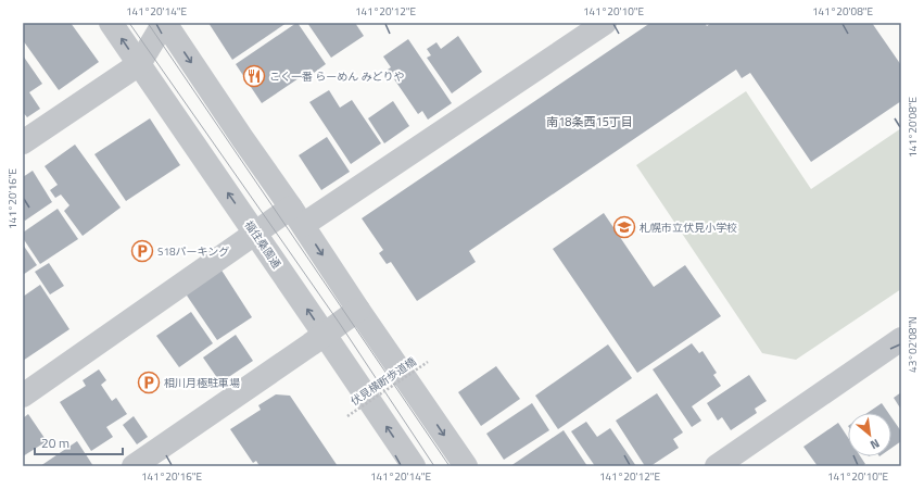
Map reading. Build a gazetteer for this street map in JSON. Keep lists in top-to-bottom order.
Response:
{
  "streets": {
    "street": ["福住桑園通"],
    "path": ["伏見横断歩道橋"]
  },
  "districts": ["南18条西15丁目"],
  "places": {
    "restaurant": ["こく一番 らーめん みどりや"],
    "school or university": ["札幌市立伏見小学校"],
    "parking": ["S18パーキング", "相川月極駐車場"]
  },
  "scale_bar": "20 m",
  "north": "bottom right",
  "coordinates": [
    "141°20'14\"E",
    "141°20'12\"E",
    "141°20'10\"E",
    "141°20'08\"E",
    "141°20'16\"E",
    "43°02'08\"N"
  ]
}
